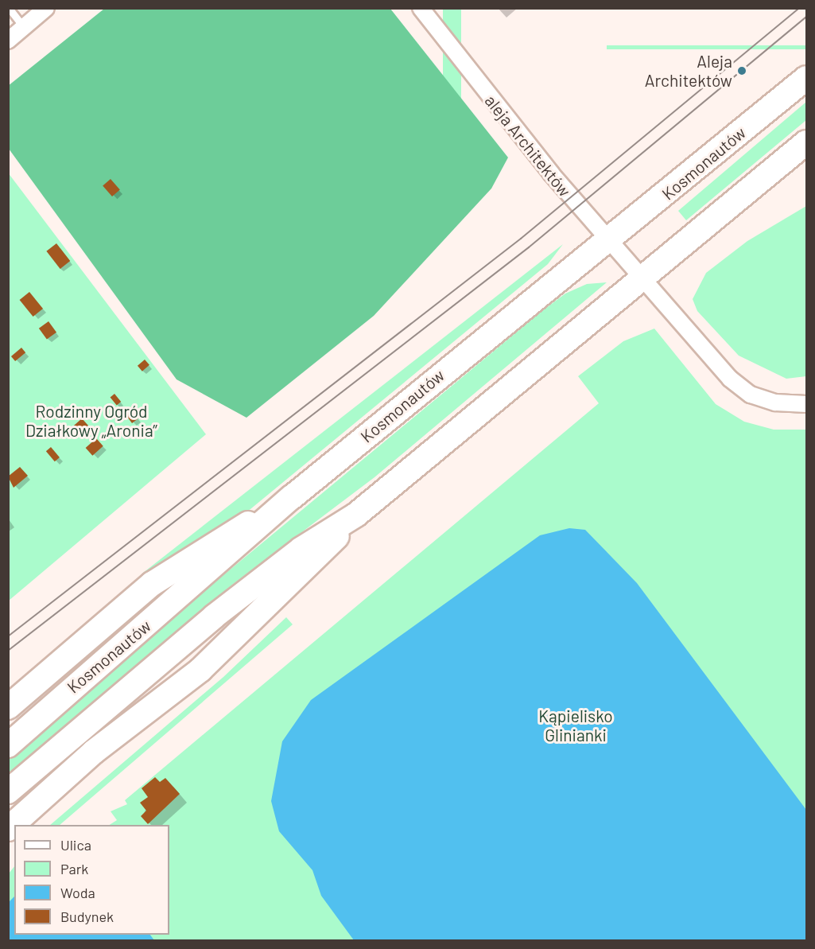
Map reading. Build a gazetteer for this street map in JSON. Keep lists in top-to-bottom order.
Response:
{
  "streets": {
    "main road": ["Kosmonautów"],
    "street": ["aleja Architektów"]
  },
  "crossings": [
    ["aleja Architektów", "Kosmonautów"]
  ],
  "parks": ["Rodzinny Ogród Działkowy „Aronia”", "Kąpielisko Glinianki"],
  "places": ["Aleja Architektów"],
  "legend": [
    "Ulica",
    "Park",
    "Woda",
    "Budynek"
  ]
}
